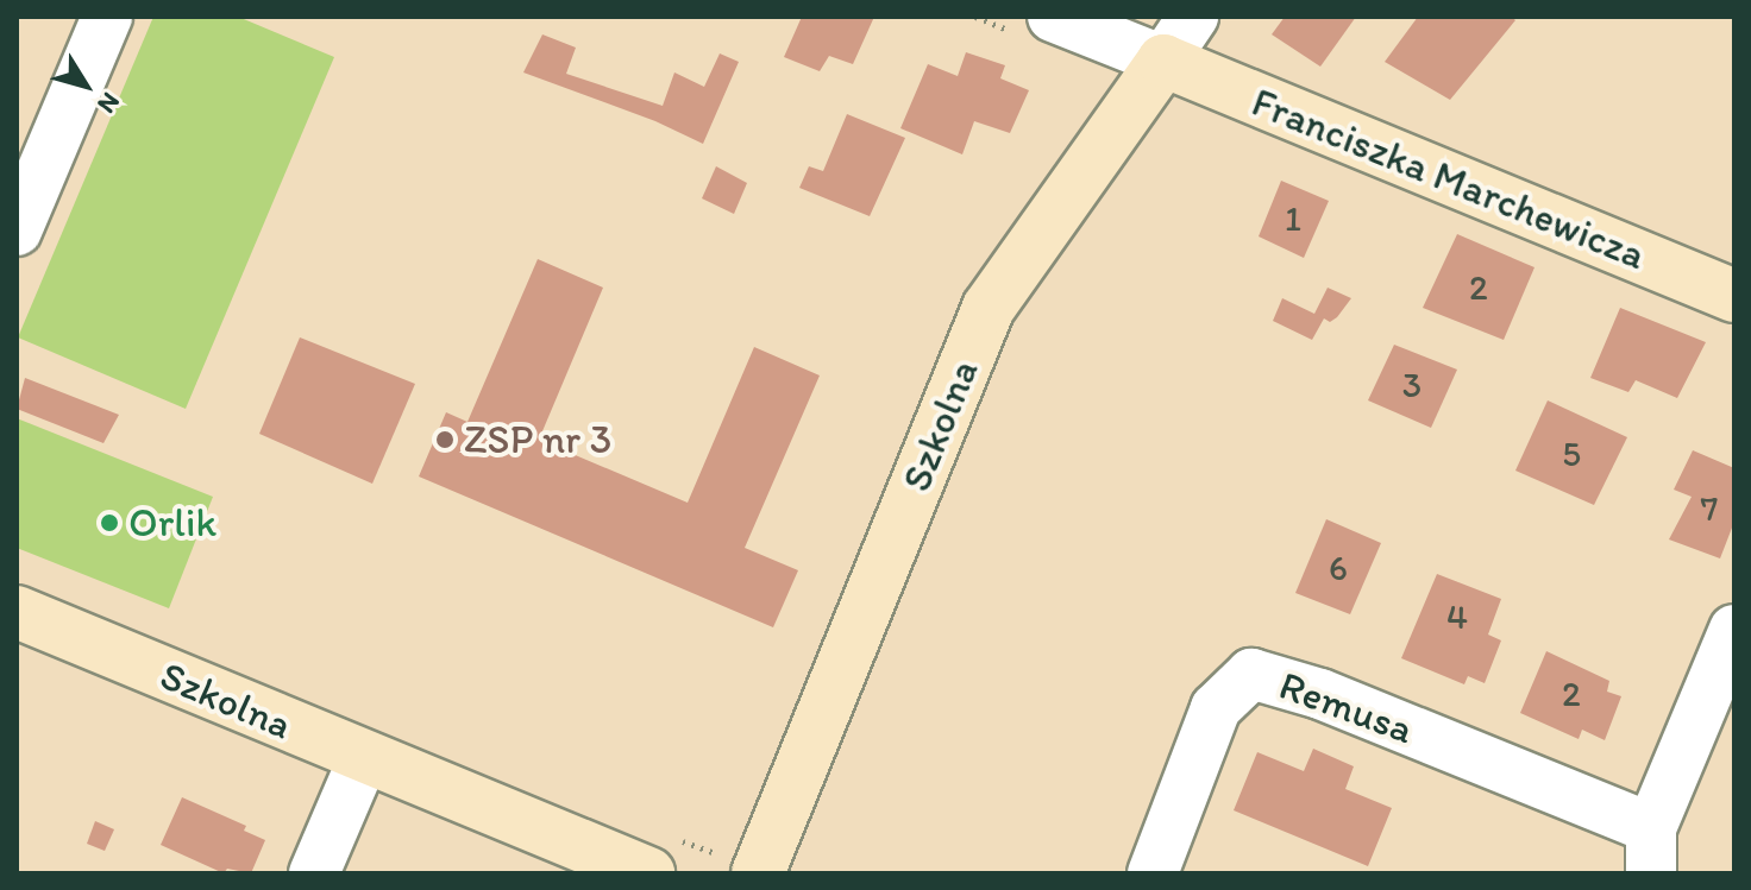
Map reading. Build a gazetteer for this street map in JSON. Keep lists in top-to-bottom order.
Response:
{
  "streets": {
    "street": ["Franciszka Marchewicza", "Szkolna", "Remusa"]
  },
  "crossings": [
    ["Franciszka Marchewicza", "Szkolna"]
  ],
  "places": ["ZSP nr 3", "Orlik"],
  "house_numbers": [
    "1",
    "2",
    "3",
    "5",
    "7",
    "6",
    "4",
    "2"
  ],
  "north": "bottom right"
}
